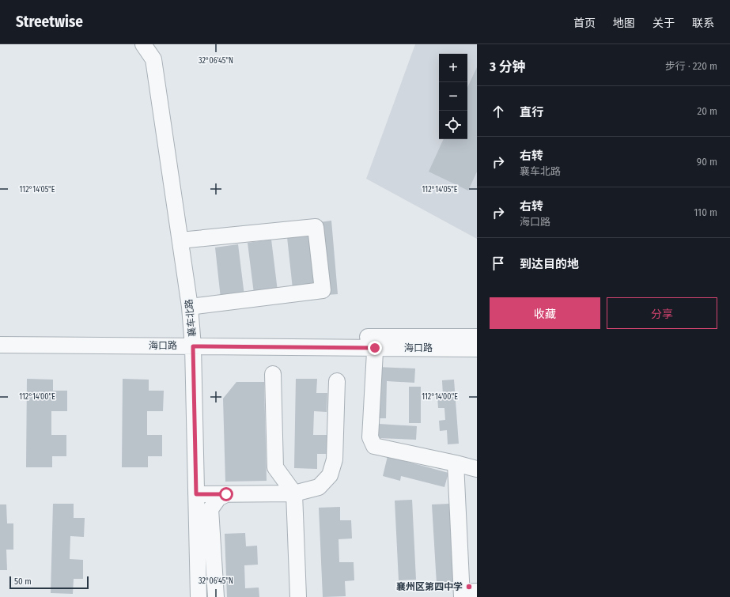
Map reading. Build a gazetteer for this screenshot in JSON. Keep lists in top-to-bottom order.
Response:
{
  "streets": {
    "street": ["襄车北路", "海口路"]
  },
  "crossings": [
    ["襄车北路", "海口路"]
  ],
  "places": ["襄州区第四中学"],
  "scale_bar": "50 m",
  "page": {
    "header": "Streetwise",
    "nav": [
      "首页",
      "地图",
      "关于",
      "联系"
    ],
    "heading": ["3 分钟", "步行 · 220 m"],
    "map_buttons": ["+", "−"],
    "list": [
      ["直行", "20 m"],
      ["右转", "襄车北路", "90 m"],
      ["右转", "海口路", "110 m"],
      "到达目的地"
    ],
    "buttons": ["收藏", "分享"],
    "scale": "50 m"
  },
  "coordinates": ["32°06'45\"N", "112°14'05\"E", "112°14'00\"E"]
}
